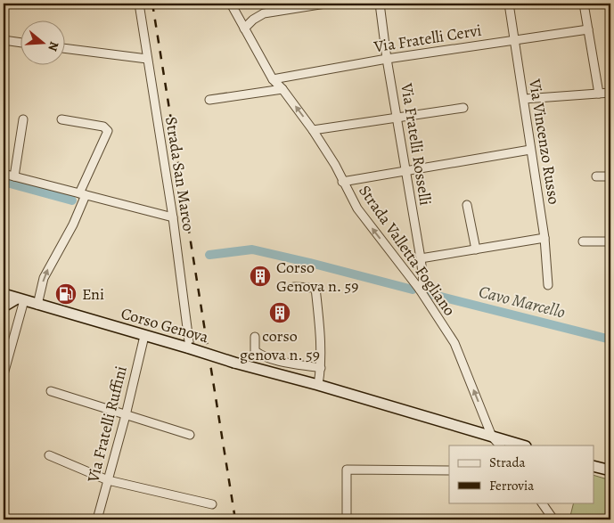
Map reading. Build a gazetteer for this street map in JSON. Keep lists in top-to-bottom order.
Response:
{
  "streets": {
    "main road": ["Corso Genova"],
    "street": [
      "Via Fratelli Cervi",
      "Via Vincenzo Russo",
      "Via Fratelli Rosselli",
      "Strada San Marco",
      "Strada Valletta Fogliano",
      "Via Fratelli Ruffini"
    ]
  },
  "crossings": [
    ["Via Fratelli Cervi", "Via Vincenzo Russo"],
    ["Via Fratelli Cervi", "Via Fratelli Rosselli"],
    ["Via Fratelli Cervi", "Strada Valletta Fogliano"],
    ["Via Fratelli Rosselli", "Strada Valletta Fogliano"],
    ["Strada San Marco", "Corso Genova"],
    ["Strada Valletta Fogliano", "Corso Genova"],
    ["Corso Genova", "Via Fratelli Ruffini"]
  ],
  "one_way": ["Strada Valletta Fogliano"],
  "water": ["Cavo Marcello"],
  "places": {
    "building": ["Corso Genova n. 59", "corso genova n. 59"],
    "fuel station": ["Eni"]
  },
  "legend": ["Strada", "Ferrovia"],
  "north": "right"
}
